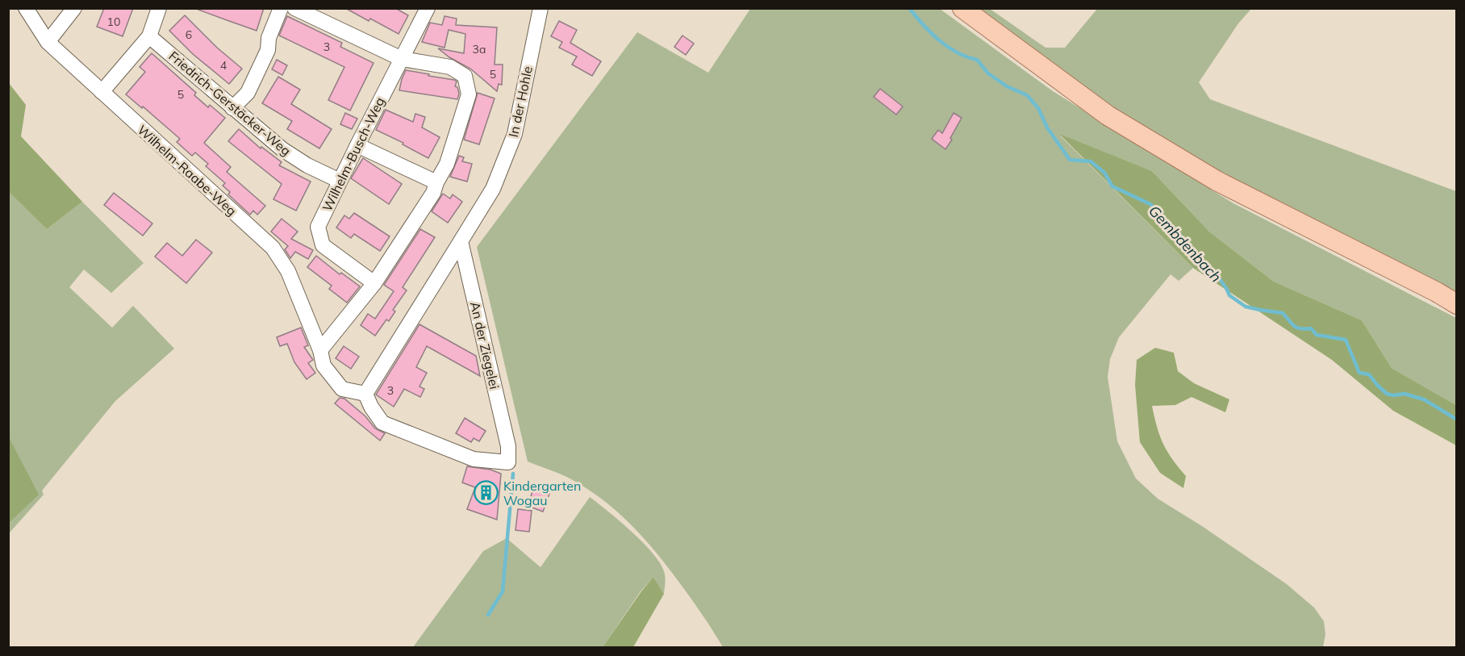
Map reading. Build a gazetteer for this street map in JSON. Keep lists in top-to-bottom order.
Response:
{
  "streets": {
    "street": [
      "In der Hohle",
      "Friedrich-Gerstäcker-Weg",
      "Wilhelm-Busch-Weg",
      "Wilhelm-Raabe-Weg",
      "An der Ziegelei"
    ]
  },
  "crossings": [
    ["In der Hohle", "An der Ziegelei"],
    ["Friedrich-Gerstäcker-Weg", "Wilhelm-Busch-Weg"],
    ["Wilhelm-Raabe-Weg", "An der Ziegelei"]
  ],
  "water": ["Gembdenbach"],
  "places": {
    "building": ["Kindergarten Wogau"]
  },
  "house_numbers": [
    "10",
    "6",
    "3",
    "3a",
    "4",
    "5",
    "5",
    "3"
  ]
}
